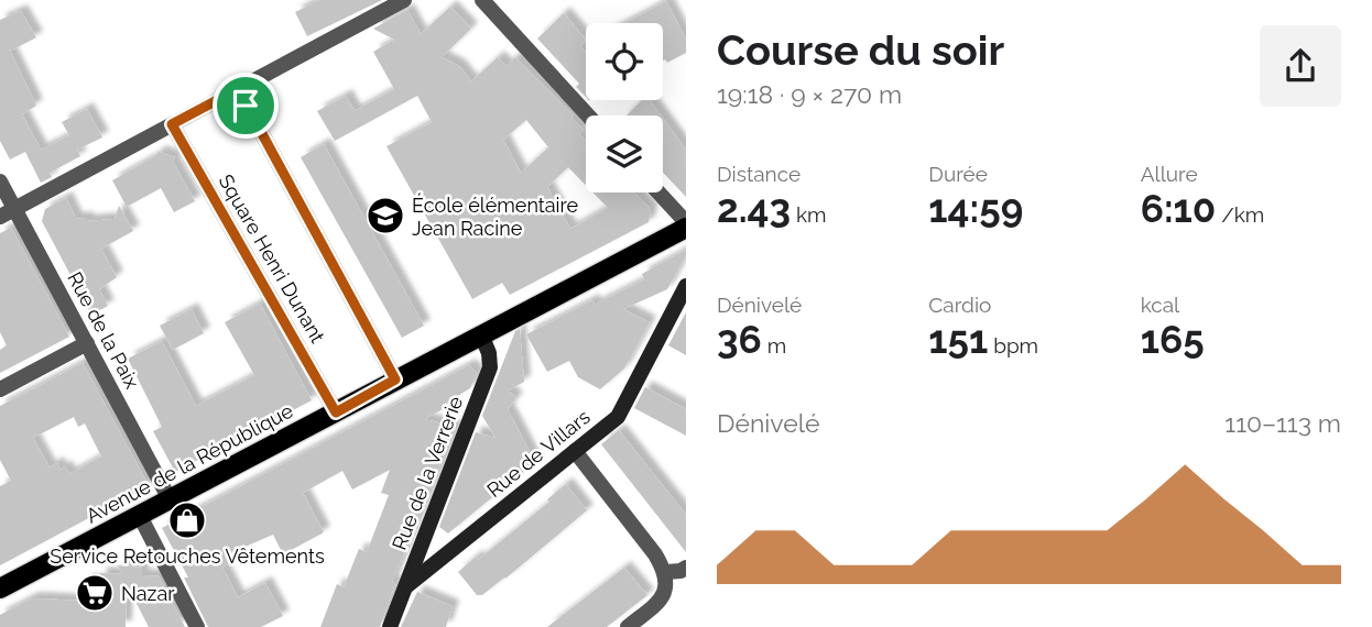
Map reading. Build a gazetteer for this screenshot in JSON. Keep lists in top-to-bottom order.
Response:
{
  "streets": {
    "main road": ["Rue de Villars", "Avenue de la République", "Rue de la Verrerie"],
    "street": ["Square Henri Dunant", "Rue de la Paix"]
  },
  "crossings": [
    ["Square Henri Dunant", "Avenue de la République"],
    ["Rue de la Paix", "Avenue de la République"],
    ["Rue de Villars", "Rue de la Verrerie"],
    ["Avenue de la République", "Rue de la Verrerie"]
  ],
  "places": {
    "school or university": ["École élémentaire Jean Racine"],
    "shop": ["Service Retouches Vêtements"],
    "supermarket": ["Nazar"]
  },
  "page": {
    "heading": ["Course du soir", "19:18 · 9 × 270 m"],
    "stats": [
      ["Distance", "2.43 km"],
      ["Durée", "14:59"],
      ["Allure", "6:10 /km"],
      ["Dénivelé", "36 m"],
      ["Cardio", "151 bpm"],
      ["kcal", "165"]
    ],
    "chart": ["Dénivelé", "110–113 m"]
  }
}
